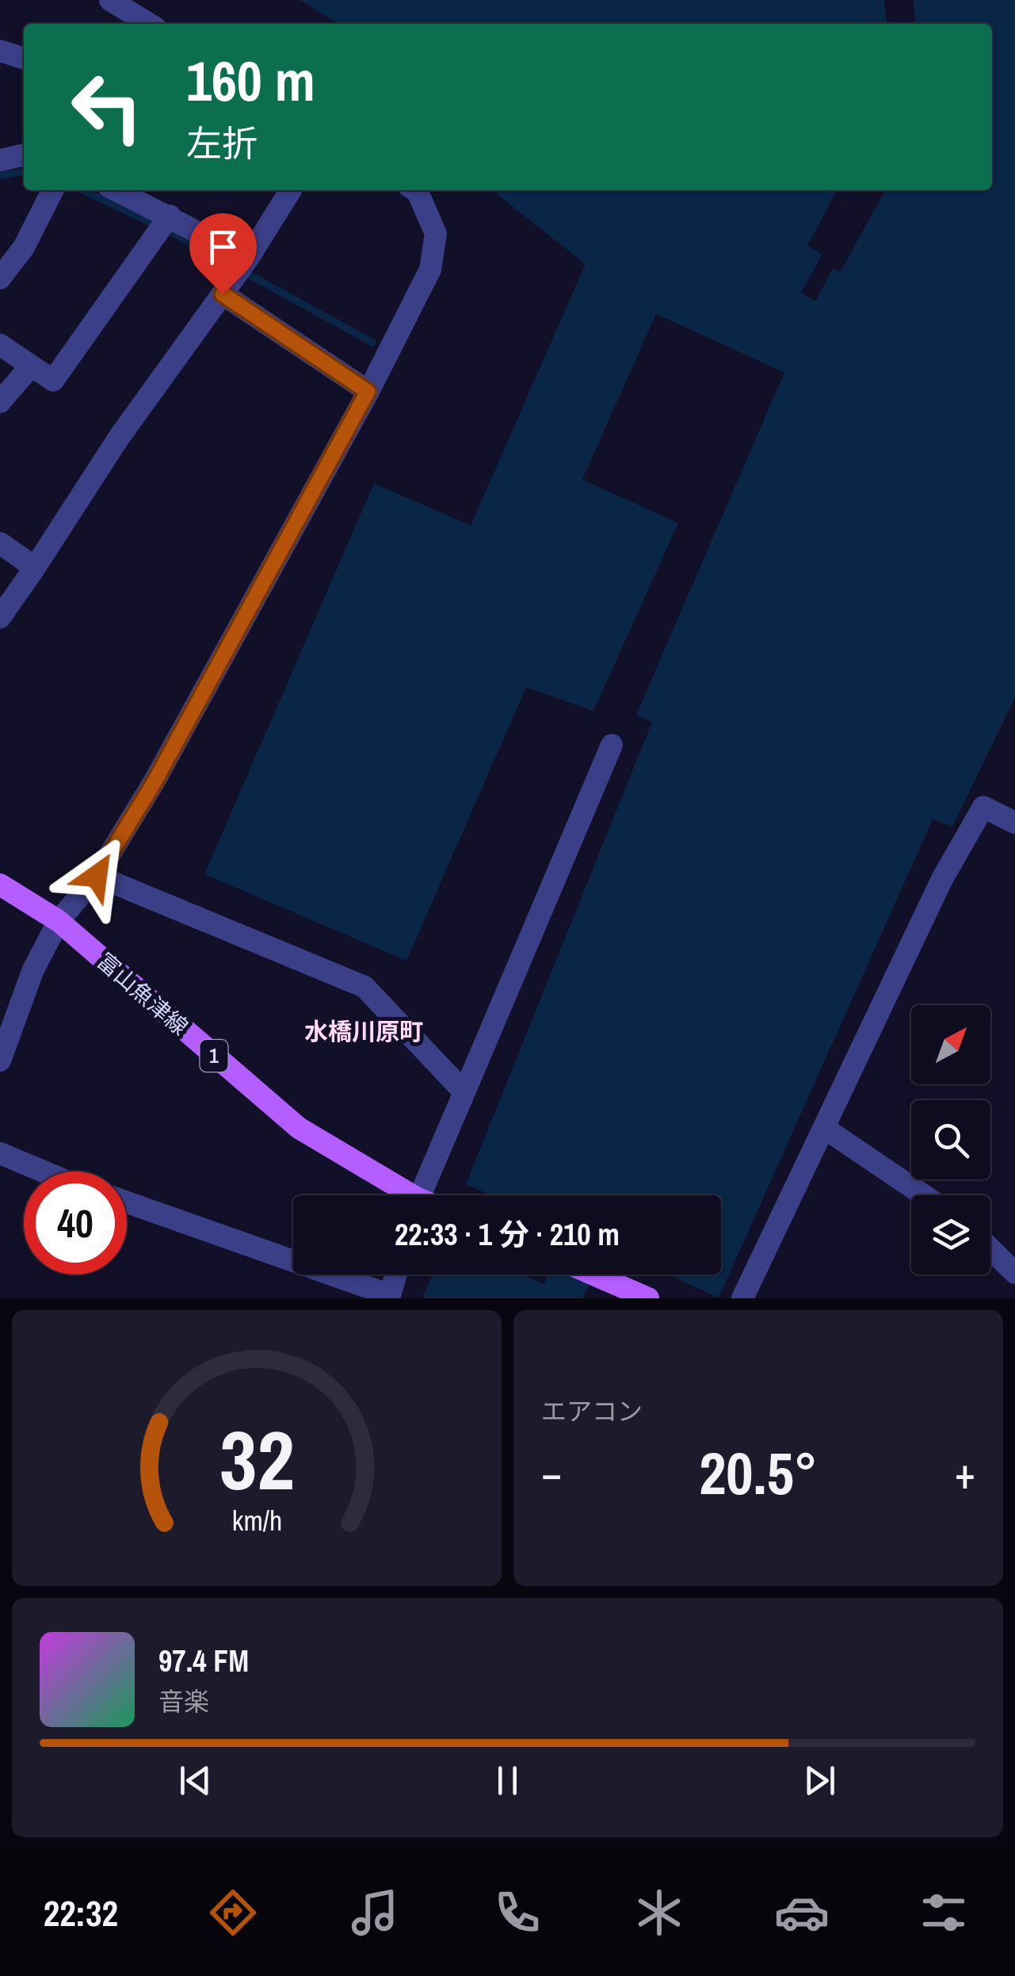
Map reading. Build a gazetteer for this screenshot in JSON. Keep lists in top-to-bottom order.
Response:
{
  "streets": {
    "main road": ["富山魚津線", "1"]
  },
  "districts": ["水橋川原町"],
  "north": "top right",
  "page": {
    "turn": ["160 m", "左折"],
    "limit": "40",
    "trip": "22:33 · 1 分 · 210 m",
    "tile": "エアコン",
    "heat": ["−", "20.5°", "+"],
    "song": ["97.4 FM", "音楽"],
    "tabs": "22:32",
    "gauge": ["32", "km/h"]
  }
}
